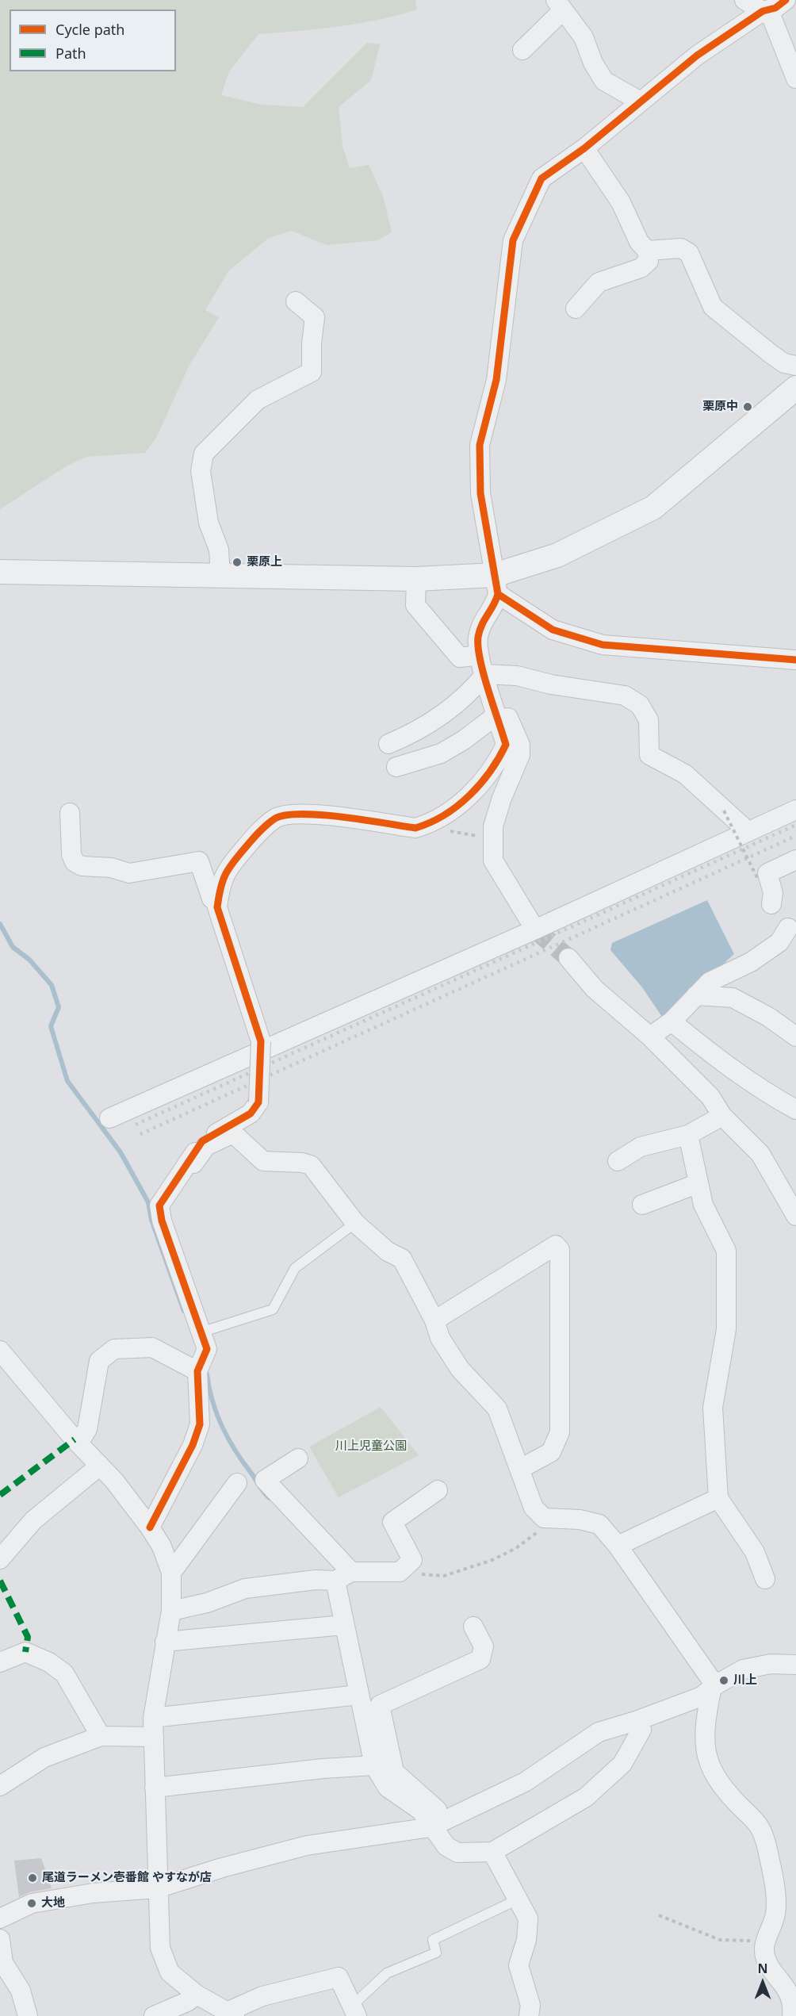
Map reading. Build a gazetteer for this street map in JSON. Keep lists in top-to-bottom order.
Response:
{
  "parks": ["川上児童公園"],
  "places": [
    "栗原中",
    "栗原上",
    "川上",
    "尾道ラーメン壱番館 やすなが店",
    "大地"
  ],
  "legend": ["Cycle path", "Path"],
  "north": "top"
}
